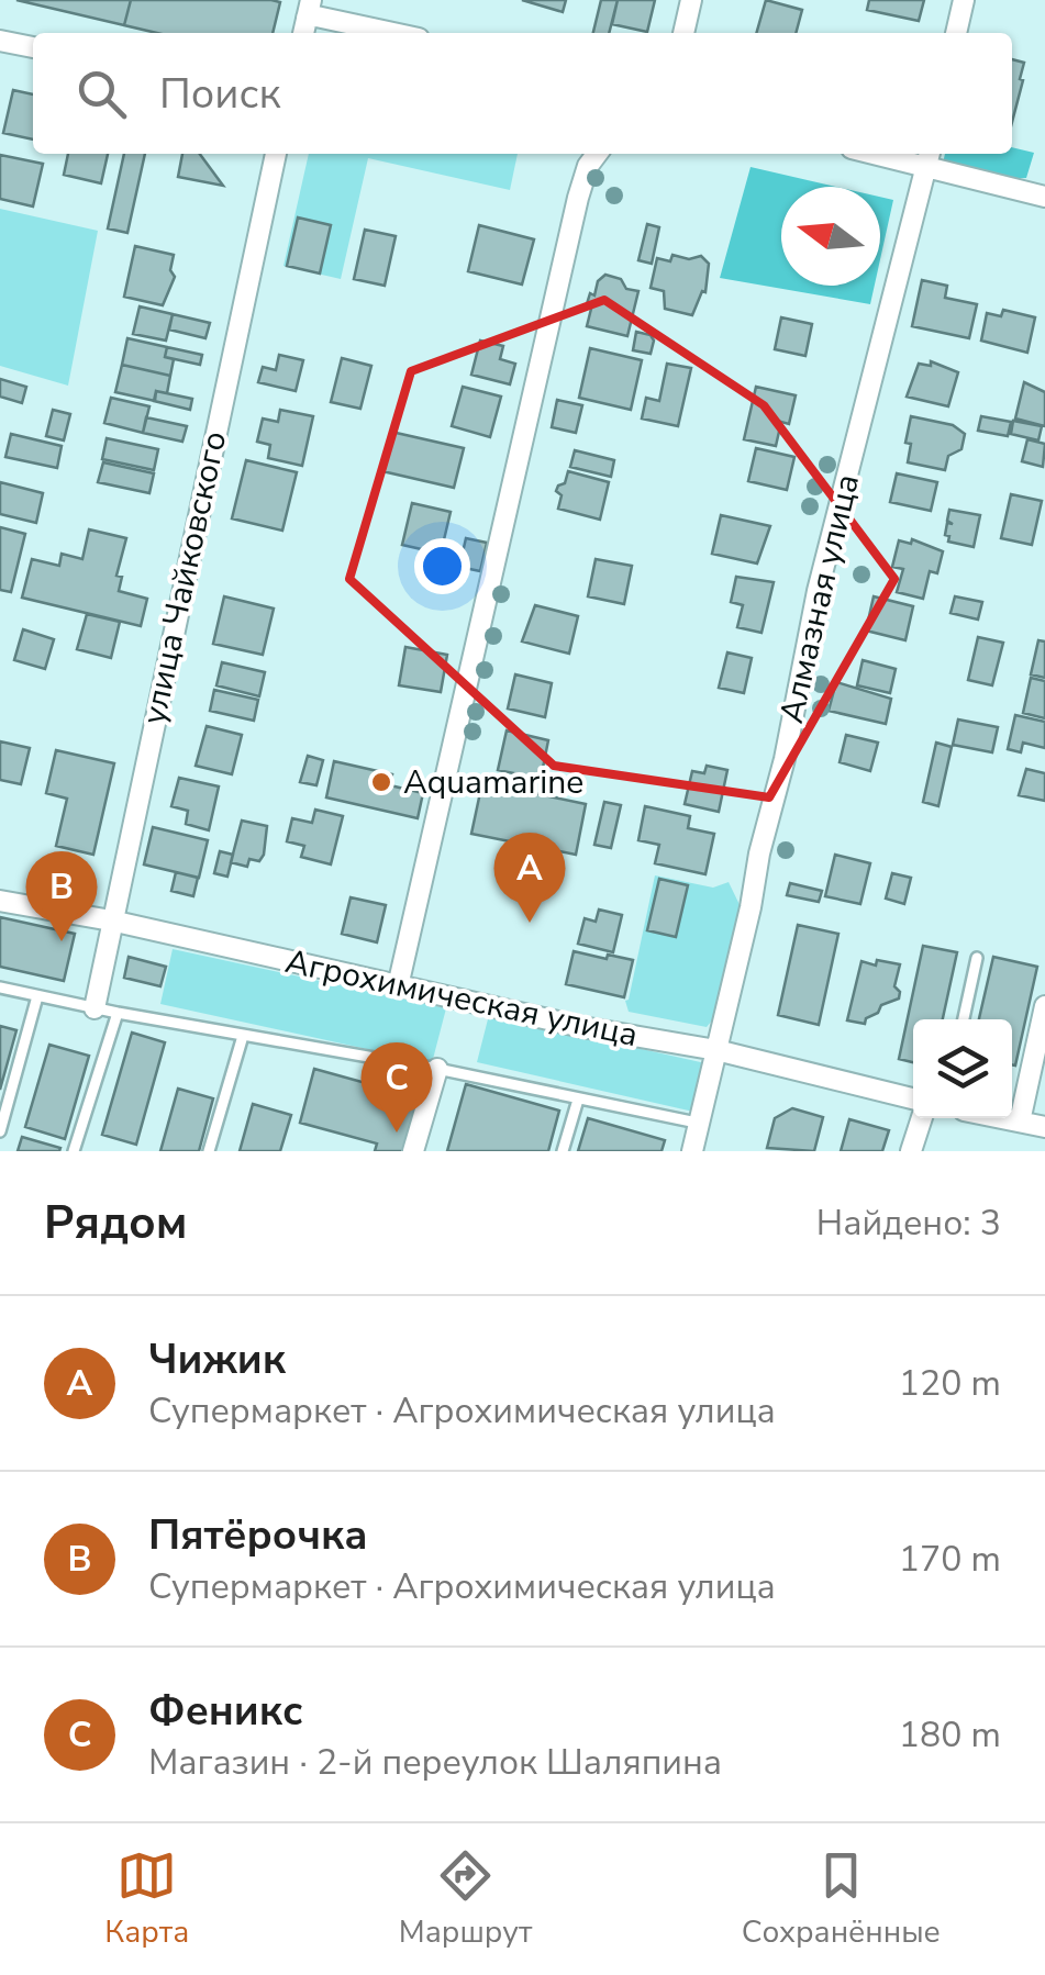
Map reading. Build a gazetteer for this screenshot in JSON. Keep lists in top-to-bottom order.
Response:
{
  "streets": {
    "street": ["улица Чайковского", "Алмазная улица", "Агрохимическая улица"]
  },
  "crossings": [
    ["улица Чайковского", "Агрохимическая улица"],
    ["Алмазная улица", "Агрохимическая улица"]
  ],
  "places": ["Aquamarine"],
  "north": "left",
  "page": {
    "search": "Поиск",
    "pins": ["A", "B", "C"],
    "heading": ["Рядом", "Найдено: 3"],
    "list": [
      {
        "mark": "A",
        "name": "Чижик",
        "note": "Супермаркет · Агрохимическая улица",
        "value": "120 m"
      },
      {
        "mark": "B",
        "name": "Пятёрочка",
        "note": "Супермаркет · Агрохимическая улица",
        "value": "170 m"
      },
      {
        "mark": "C",
        "name": "Феникс",
        "note": "Магазин · 2-й переулок Шаляпина",
        "value": "180 m"
      }
    ],
    "nav": ["Карта", "Маршрут", "Сохранённые"]
  }
}
